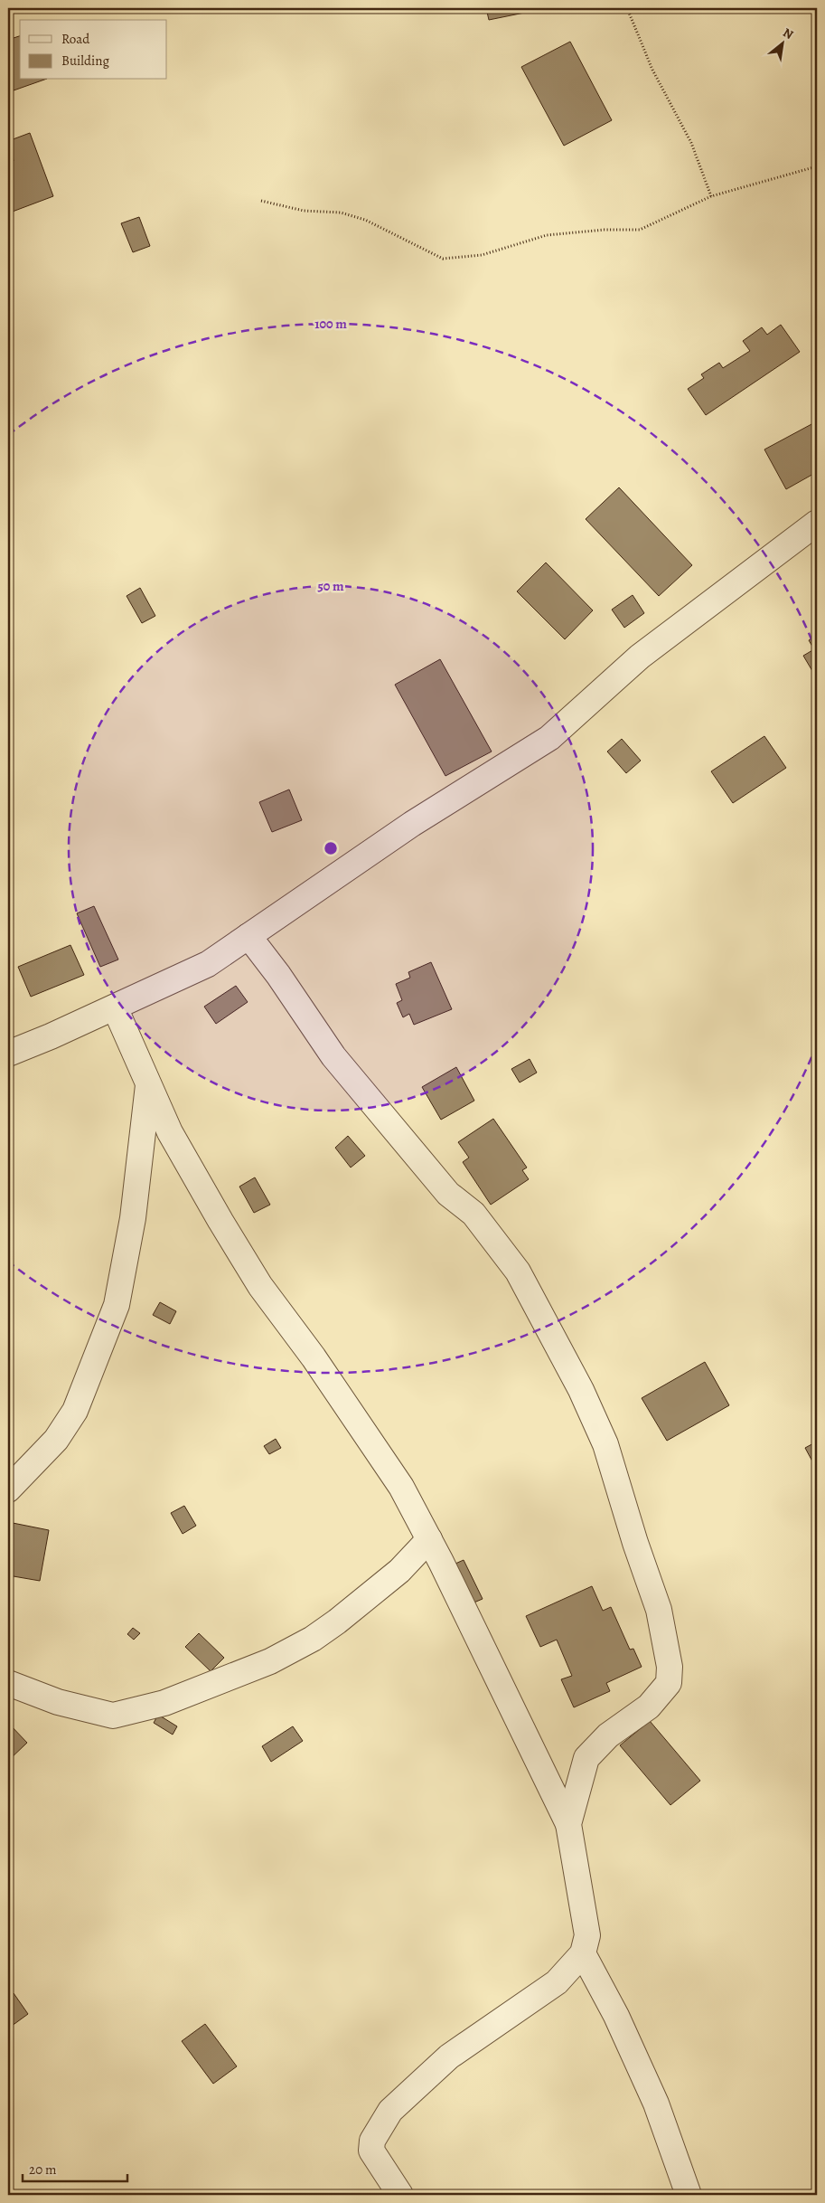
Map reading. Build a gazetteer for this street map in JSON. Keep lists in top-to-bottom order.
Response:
{
  "legend": ["Road", "Building"],
  "scale_bar": "20 m",
  "north": "top right",
  "rings": ["100 m", "50 m"]
}
